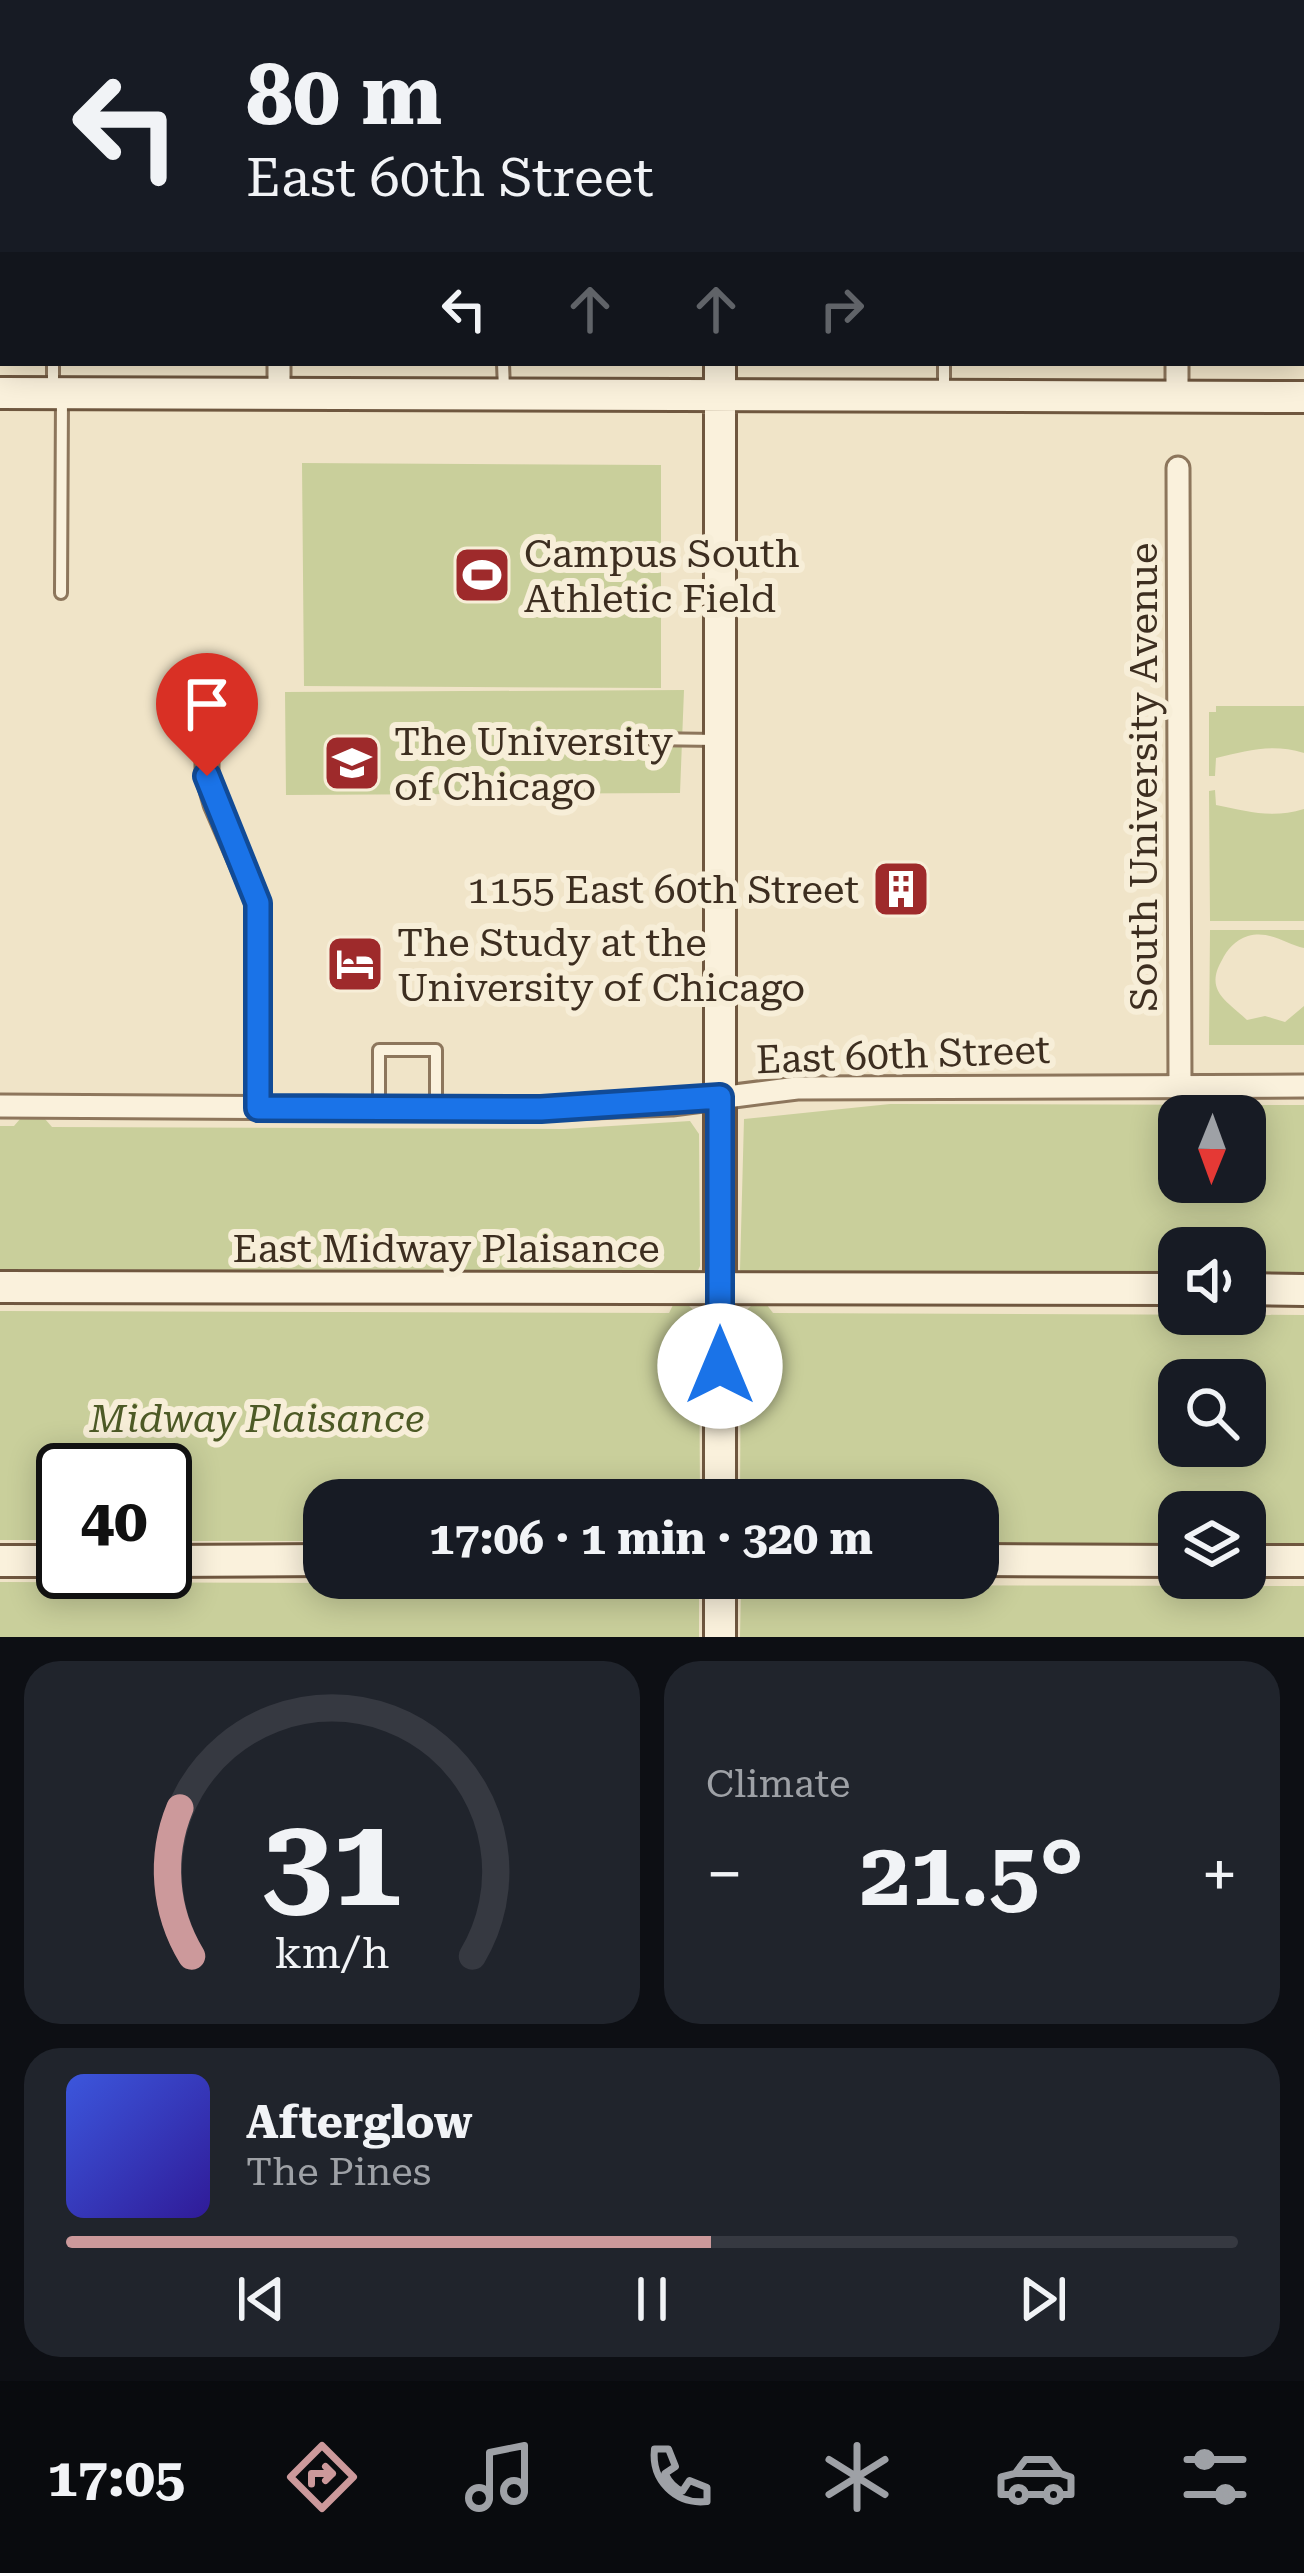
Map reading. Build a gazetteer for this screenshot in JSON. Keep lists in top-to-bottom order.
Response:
{
  "streets": {
    "street": ["South University Avenue", "East 60th Street", "East Midway Plaisance"]
  },
  "crossings": [
    ["South University Avenue", "East 60th Street"]
  ],
  "parks": ["Midway Plaisance"],
  "places": {
    "sports": ["Campus South Athletic Field"],
    "school or university": ["The University of Chicago"],
    "building": ["1155 East 60th Street"],
    "hotel": ["The Study at the University of Chicago"]
  },
  "north": "bottom",
  "page": {
    "turn": ["80 m", "East 60th Street"],
    "limit": "40",
    "trip": "17:06 · 1 min · 320 m",
    "tile": "Climate",
    "heat": ["−", "21.5°", "+"],
    "song": ["Afterglow", "The Pines"],
    "tabs": "17:05",
    "gauge": ["31", "km/h"]
  }
}
